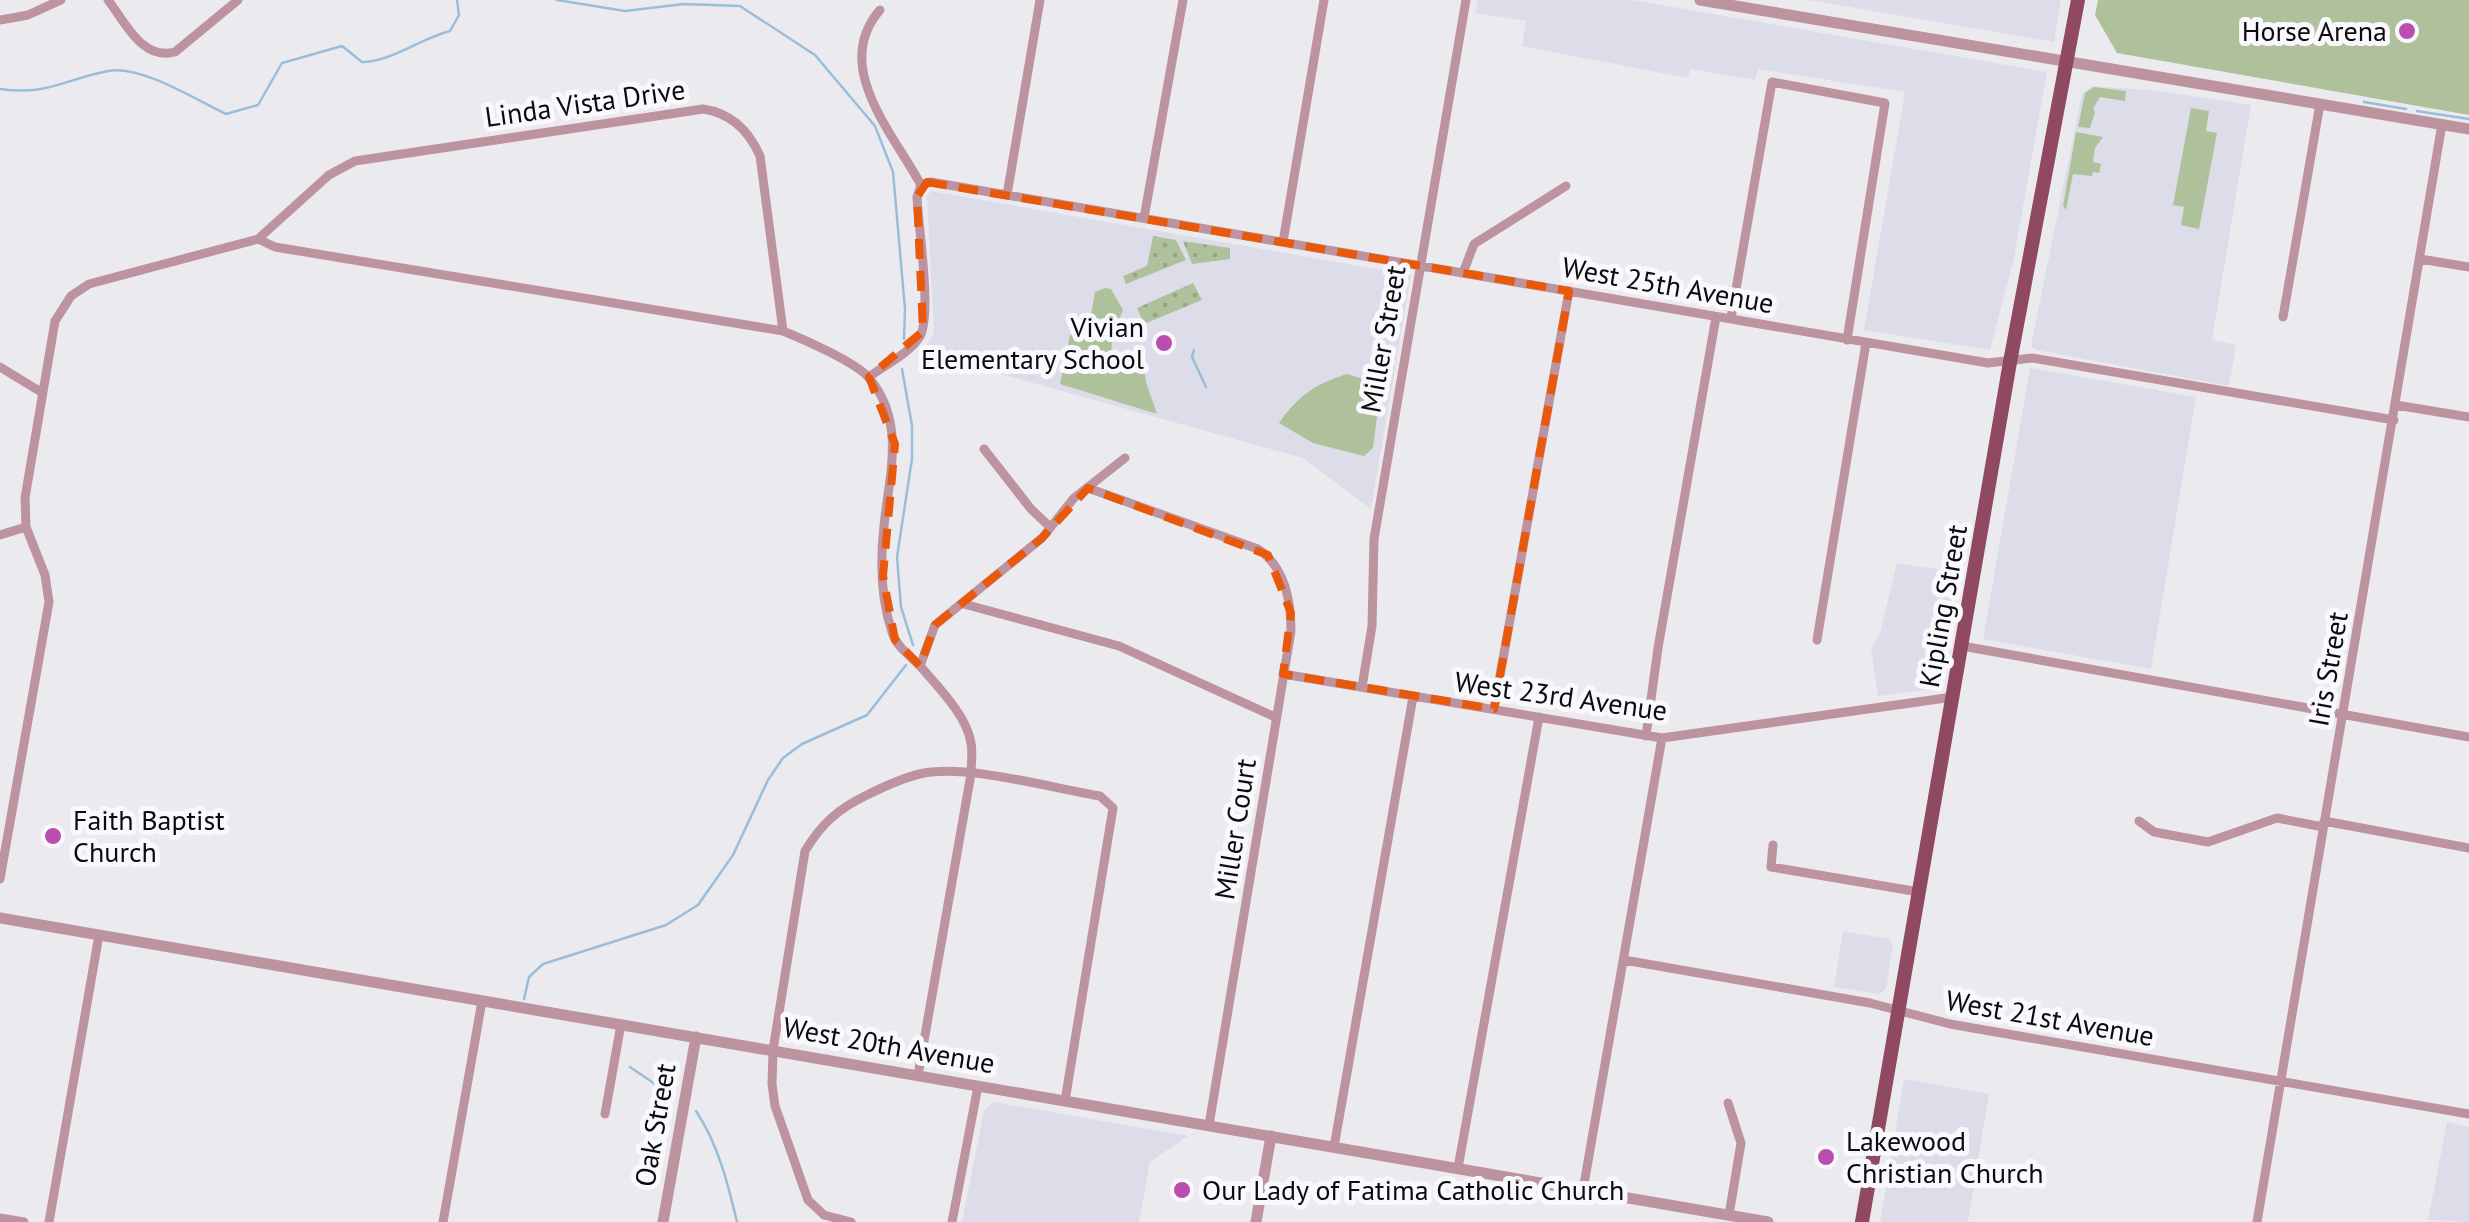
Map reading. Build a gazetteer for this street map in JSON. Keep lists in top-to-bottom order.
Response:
{
  "streets": {
    "main road": ["Kipling Street"],
    "street": [
      "Linda Vista Drive",
      "West 25th Avenue",
      "Miller Street",
      "Iris Street",
      "West 23rd Avenue",
      "Miller Court",
      "West 21st Avenue",
      "West 20th Avenue",
      "Oak Street"
    ]
  },
  "crossings": [
    ["West 25th Avenue", "Miller Street"],
    ["West 25th Avenue", "Kipling Street"],
    ["West 25th Avenue", "Iris Street"],
    ["Miller Street", "West 23rd Avenue"],
    ["Kipling Street", "West 23rd Avenue"],
    ["Kipling Street", "West 21st Avenue"],
    ["Iris Street", "West 21st Avenue"],
    ["West 23rd Avenue", "Miller Court"],
    ["Miller Court", "West 20th Avenue"],
    ["West 20th Avenue", "Oak Street"]
  ],
  "places": [
    "Horse Arena",
    "Vivian Elementary School",
    "Faith Baptist Church",
    "Lakewood Christian Church",
    "Our Lady of Fatima Catholic Church"
  ]
}
